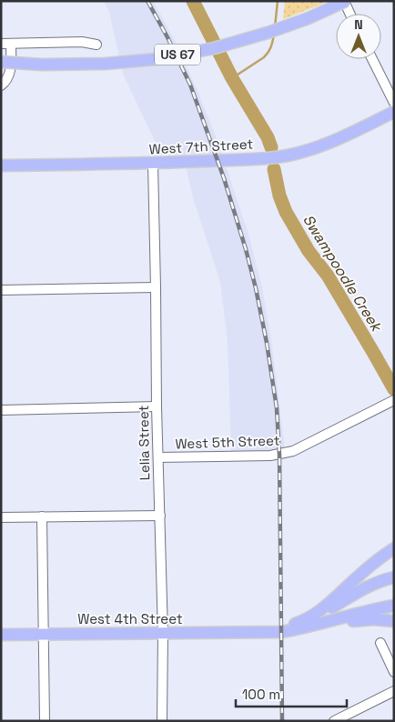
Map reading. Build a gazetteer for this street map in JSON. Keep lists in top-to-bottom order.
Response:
{
  "streets": {
    "main road": ["US 67", "West 7th Street", "West 4th Street"],
    "street": ["West 5th Street", "Lelia Street"]
  },
  "crossings": [
    ["West 7th Street", "Lelia Street"],
    ["West 5th Street", "Lelia Street"],
    ["Lelia Street", "West 4th Street"]
  ],
  "water": ["Swampoodle Creek"],
  "scale_bar": "100 m",
  "north": "top"
}
